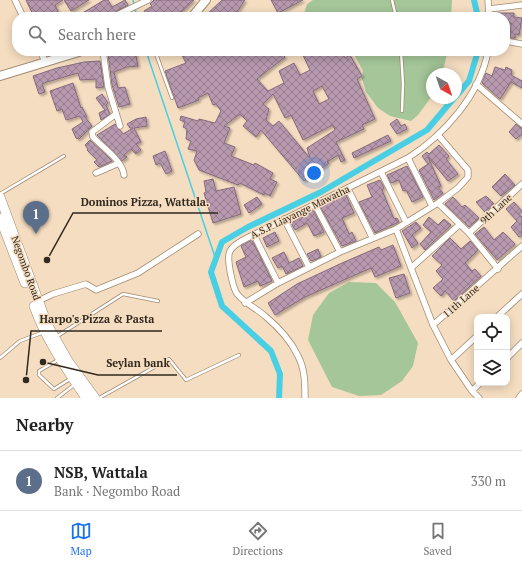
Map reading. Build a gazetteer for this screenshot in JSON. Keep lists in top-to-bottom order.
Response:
{
  "streets": {
    "highway": ["Negombo Road"],
    "street": ["9th Lane", "A.S.P Liayange Mawatha", "11th Lane"]
  },
  "places": ["Dominos Pizza, Wattala.", "Seylan bank", "Harpo's Pizza & Pasta"],
  "north": "bottom right",
  "page": {
    "search": "Search here",
    "pins": "1",
    "heading": "Nearby",
    "list": [
      {
        "mark": "1",
        "name": "NSB, Wattala",
        "note": "Bank · Negombo Road",
        "value": "330 m"
      }
    ],
    "nav": ["Map", "Directions", "Saved"]
  }
}
